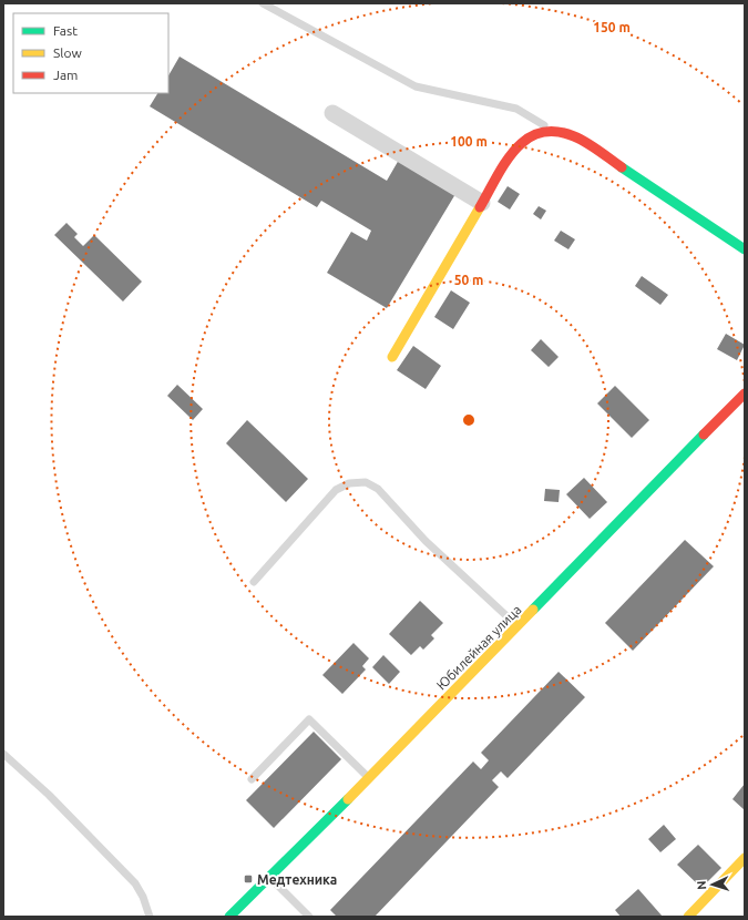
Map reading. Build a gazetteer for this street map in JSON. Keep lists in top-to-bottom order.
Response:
{
  "streets": {
    "street": ["Юбилейная улица"]
  },
  "places": {
    "transit": ["Медтехника"]
  },
  "legend": ["Fast", "Slow", "Jam"],
  "north": "left",
  "rings": ["150 m", "100 m", "50 m"]
}
